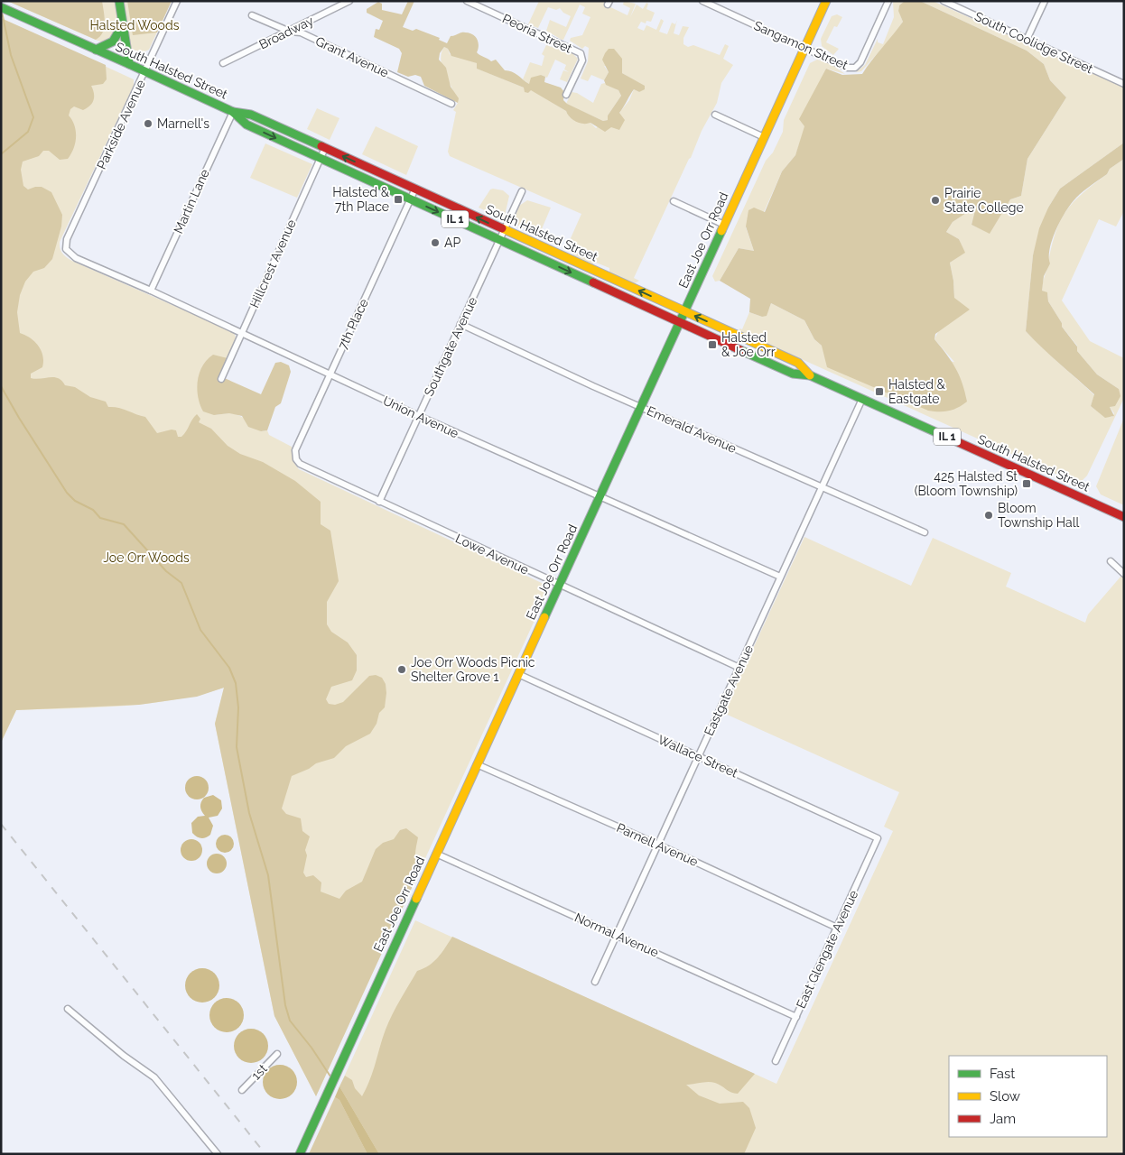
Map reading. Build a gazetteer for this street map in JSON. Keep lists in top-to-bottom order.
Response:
{
  "streets": {
    "main road": ["South Halsted Street", "IL 1", "East Joe Orr Road"],
    "street": [
      "Broadway",
      "Peoria Street",
      "South Coolidge Street",
      "Sangamon Street",
      "Grant Avenue",
      "Parkside Avenue",
      "Martin Lane",
      "Hillcrest Avenue",
      "7th Place",
      "Southgate Avenue",
      "Union Avenue",
      "Emerald Avenue",
      "Lowe Avenue",
      "Eastgate Avenue",
      "Wallace Street",
      "Parnell Avenue",
      "Normal Avenue",
      "East Glengate Avenue",
      "1st"
    ]
  },
  "crossings": [
    ["Broadway", "Grant Avenue"],
    ["Sangamon Street", "East Joe Orr Road"],
    ["South Halsted Street", "Parkside Avenue"],
    ["South Halsted Street", "Martin Lane"],
    ["South Halsted Street", "East Joe Orr Road"],
    ["South Halsted Street", "Hillcrest Avenue"],
    ["South Halsted Street", "7th Place"],
    ["South Halsted Street", "Southgate Avenue"],
    ["South Halsted Street", "Eastgate Avenue"],
    ["Parkside Avenue", "Union Avenue"],
    ["Martin Lane", "Union Avenue"],
    ["East Joe Orr Road", "Union Avenue"],
    ["East Joe Orr Road", "Emerald Avenue"],
    ["East Joe Orr Road", "Lowe Avenue"],
    ["East Joe Orr Road", "Wallace Street"],
    ["East Joe Orr Road", "Parnell Avenue"],
    ["East Joe Orr Road", "Normal Avenue"],
    ["Hillcrest Avenue", "Union Avenue"],
    ["7th Place", "Union Avenue"],
    ["7th Place", "Lowe Avenue"],
    ["Southgate Avenue", "Union Avenue"],
    ["Southgate Avenue", "Emerald Avenue"],
    ["Southgate Avenue", "Lowe Avenue"],
    ["Union Avenue", "Eastgate Avenue"],
    ["Emerald Avenue", "Eastgate Avenue"],
    ["Lowe Avenue", "Eastgate Avenue"],
    ["Eastgate Avenue", "Wallace Street"],
    ["Eastgate Avenue", "Parnell Avenue"],
    ["Eastgate Avenue", "Normal Avenue"],
    ["Wallace Street", "East Glengate Avenue"],
    ["Parnell Avenue", "East Glengate Avenue"],
    ["Normal Avenue", "East Glengate Avenue"]
  ],
  "parks": ["Halsted Woods", "Joe Orr Woods"],
  "places": {
    "other": [
      "Marnell's",
      "Prairie State College",
      "AP",
      "Bloom Township Hall",
      "Joe Orr Woods Picnic Shelter Grove 1"
    ],
    "transit": [
      "Halsted & 7th Place",
      "Halsted & Joe Orr",
      "Halsted & Eastgate",
      "425 Halsted St (Bloom Township)"
    ]
  },
  "legend": ["Fast", "Slow", "Jam"]
}
